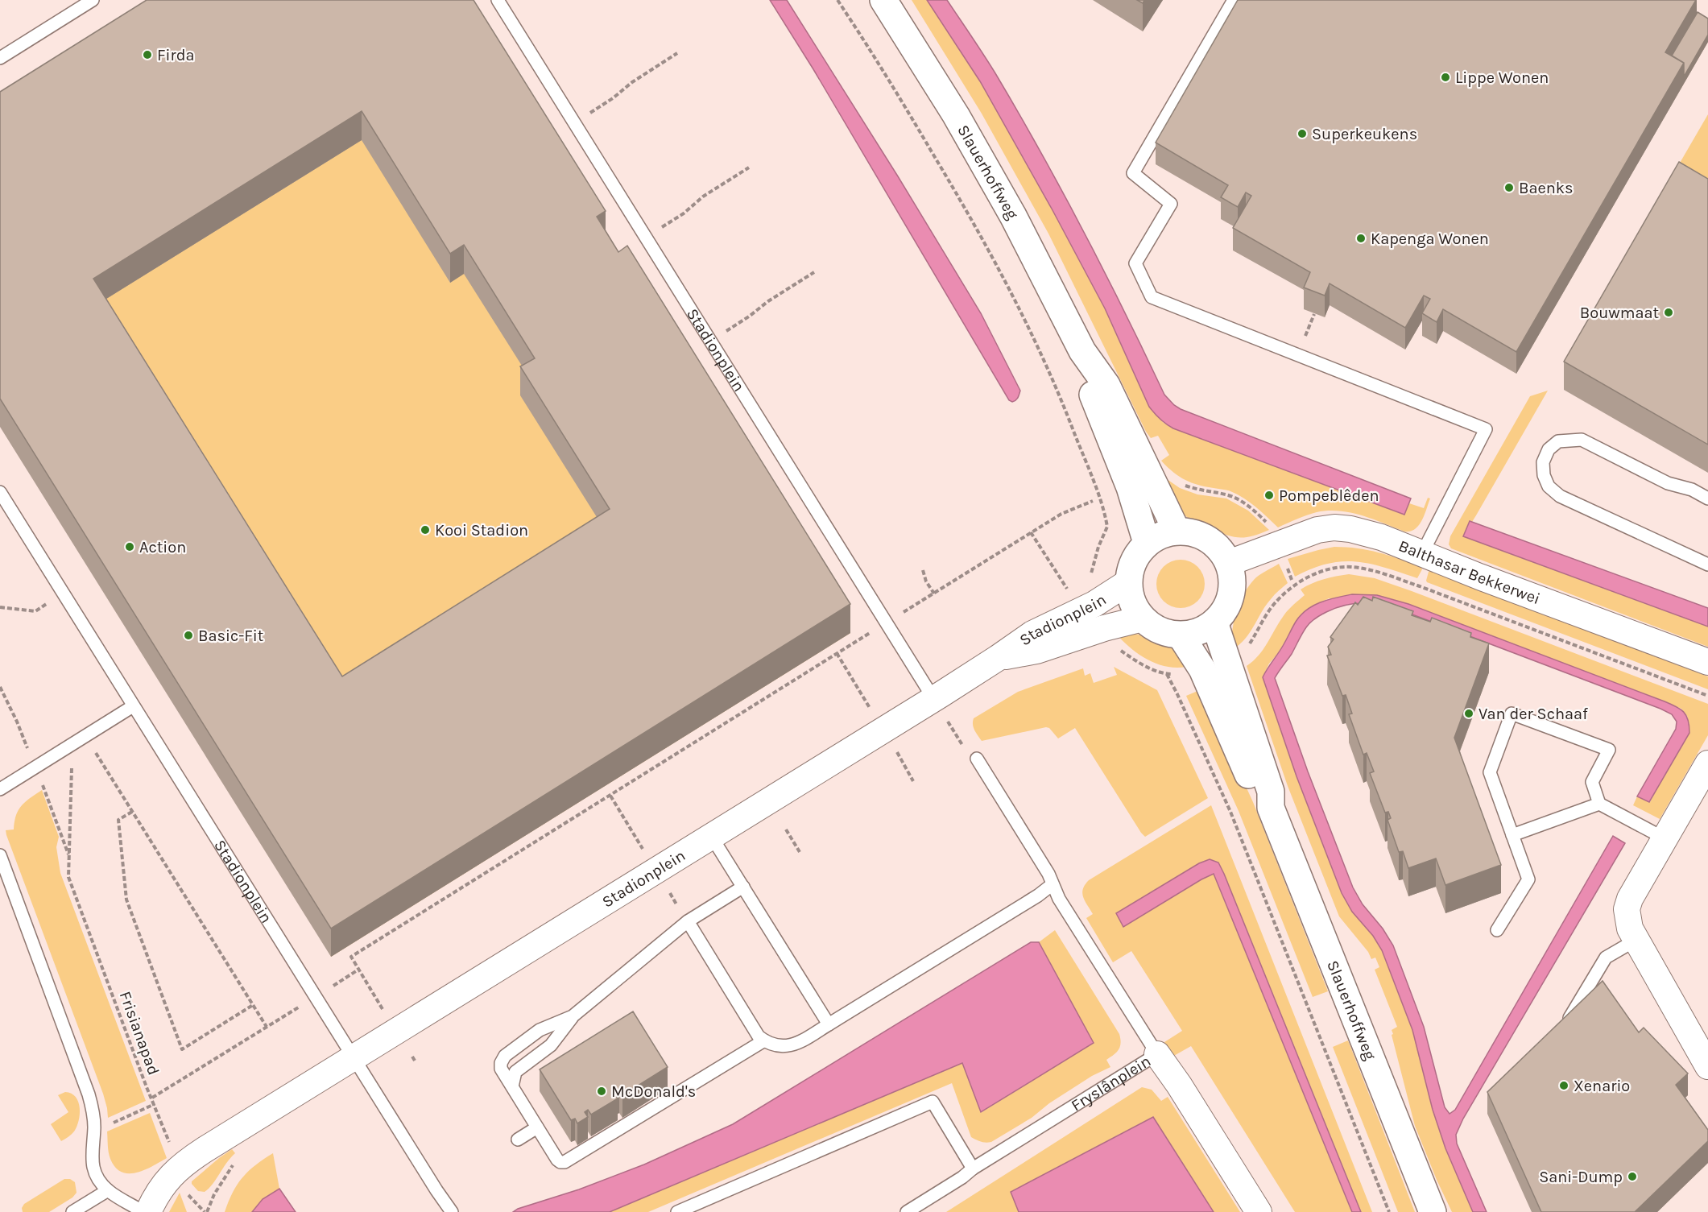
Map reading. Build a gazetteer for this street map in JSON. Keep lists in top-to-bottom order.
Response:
{
  "streets": {
    "main road": ["Slauerhoffweg"],
    "street": ["Stadionplein", "Balthasar Bekkerwei", "Fryslânplein"],
    "path": ["Frisianapad"]
  },
  "crossings": [
    ["Slauerhoffweg", "Stadionplein"],
    ["Slauerhoffweg", "Balthasar Bekkerwei"],
    ["Stadionplein", "Balthasar Bekkerwei"],
    ["Stadionplein", "Frisianapad"]
  ],
  "places": [
    "Firda",
    "Lippe Wonen",
    "Superkeukens",
    "Baenks",
    "Kapenga Wonen",
    "Bouwmaat",
    "Pompeblêden",
    "Kooi Stadion",
    "Action",
    "Basic-Fit",
    "Van der Schaaf",
    "Xenario",
    "McDonald's",
    "Sani-Dump"
  ]
}
